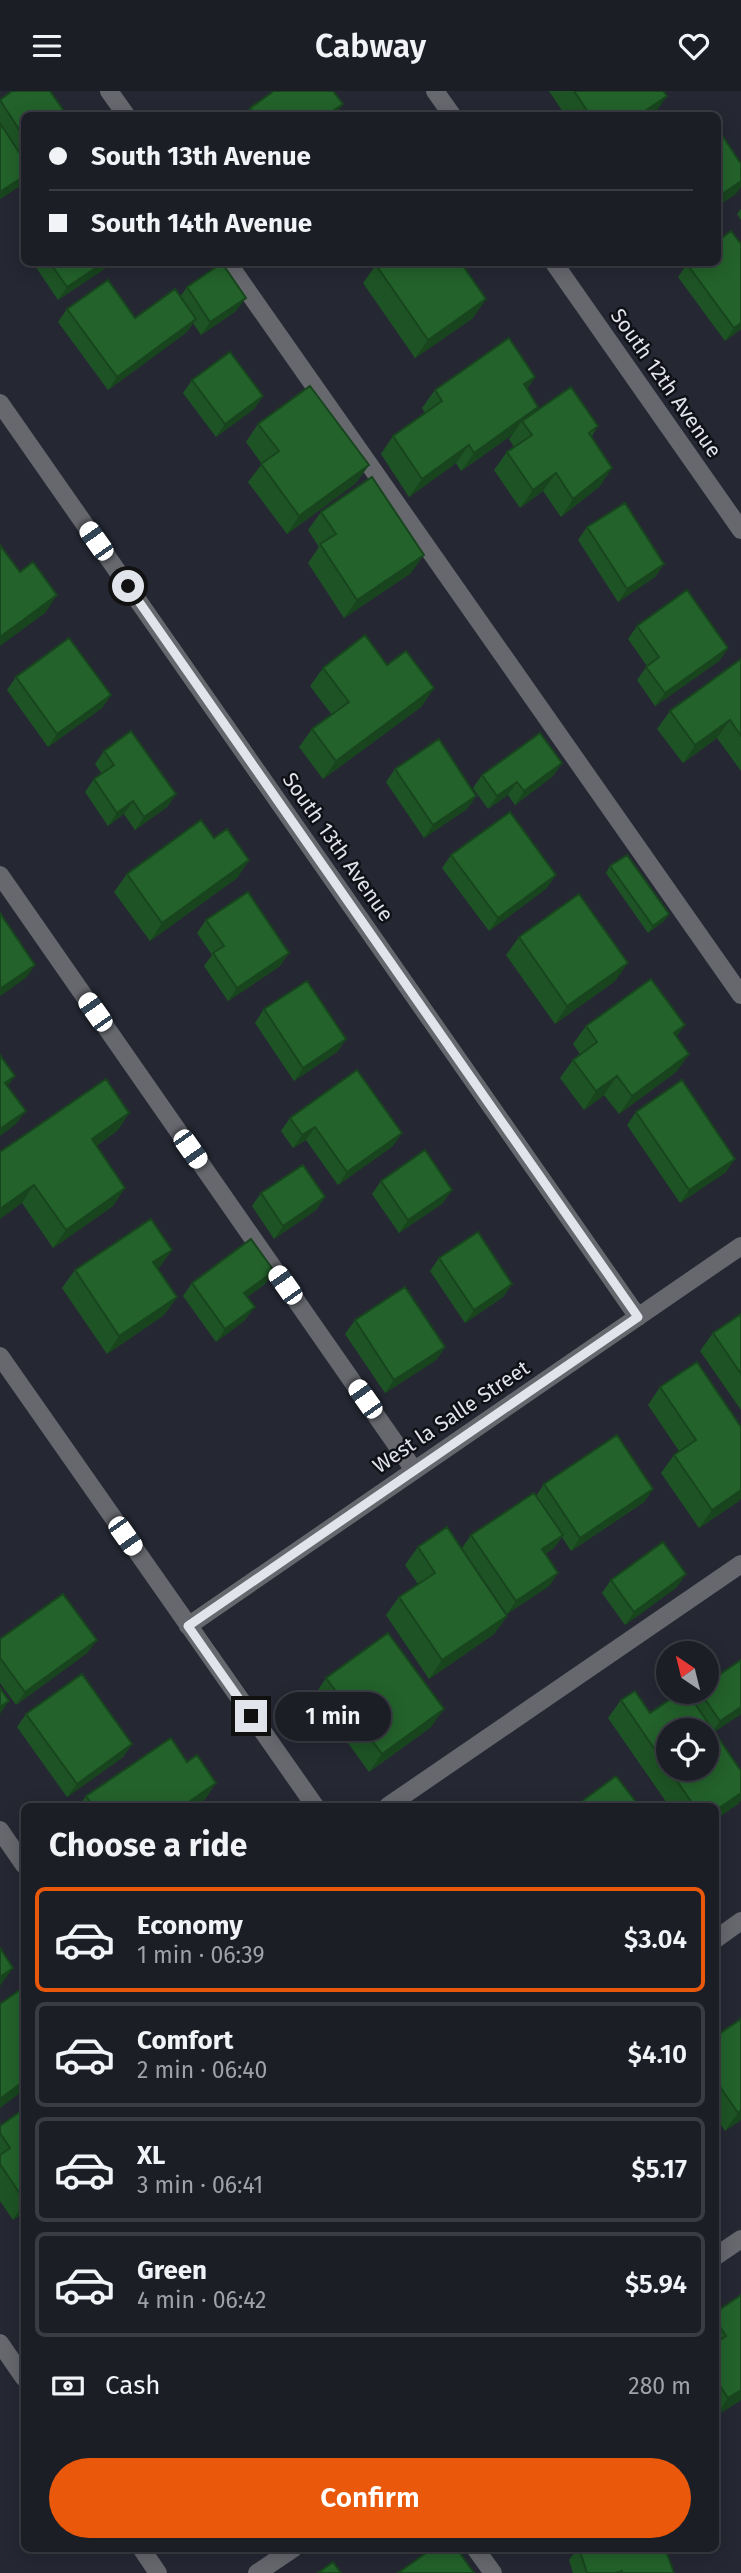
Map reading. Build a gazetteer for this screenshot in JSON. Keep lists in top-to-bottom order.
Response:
{
  "streets": {
    "street": ["South 12th Avenue", "South 13th Avenue", "West la Salle Street"]
  },
  "crossings": [
    ["South 13th Avenue", "West la Salle Street"]
  ],
  "north": "top left",
  "page": {
    "header": "Cabway",
    "banner": ["South 13th Avenue", "South 14th Avenue"],
    "bubble": "1 min",
    "heading": "Choose a ride",
    "list": [
      {
        "name": "Economy",
        "note": "1 min · 06:39",
        "value": "$3.04"
      },
      {
        "name": "Comfort",
        "note": "2 min · 06:40",
        "value": "$4.10"
      },
      {
        "name": "XL",
        "note": "3 min · 06:41",
        "value": "$5.17"
      },
      {
        "name": "Green",
        "note": "4 min · 06:42",
        "value": "$5.94"
      }
    ],
    "pay": ["Cash", "280 m"],
    "buttons": "Confirm"
  }
}
